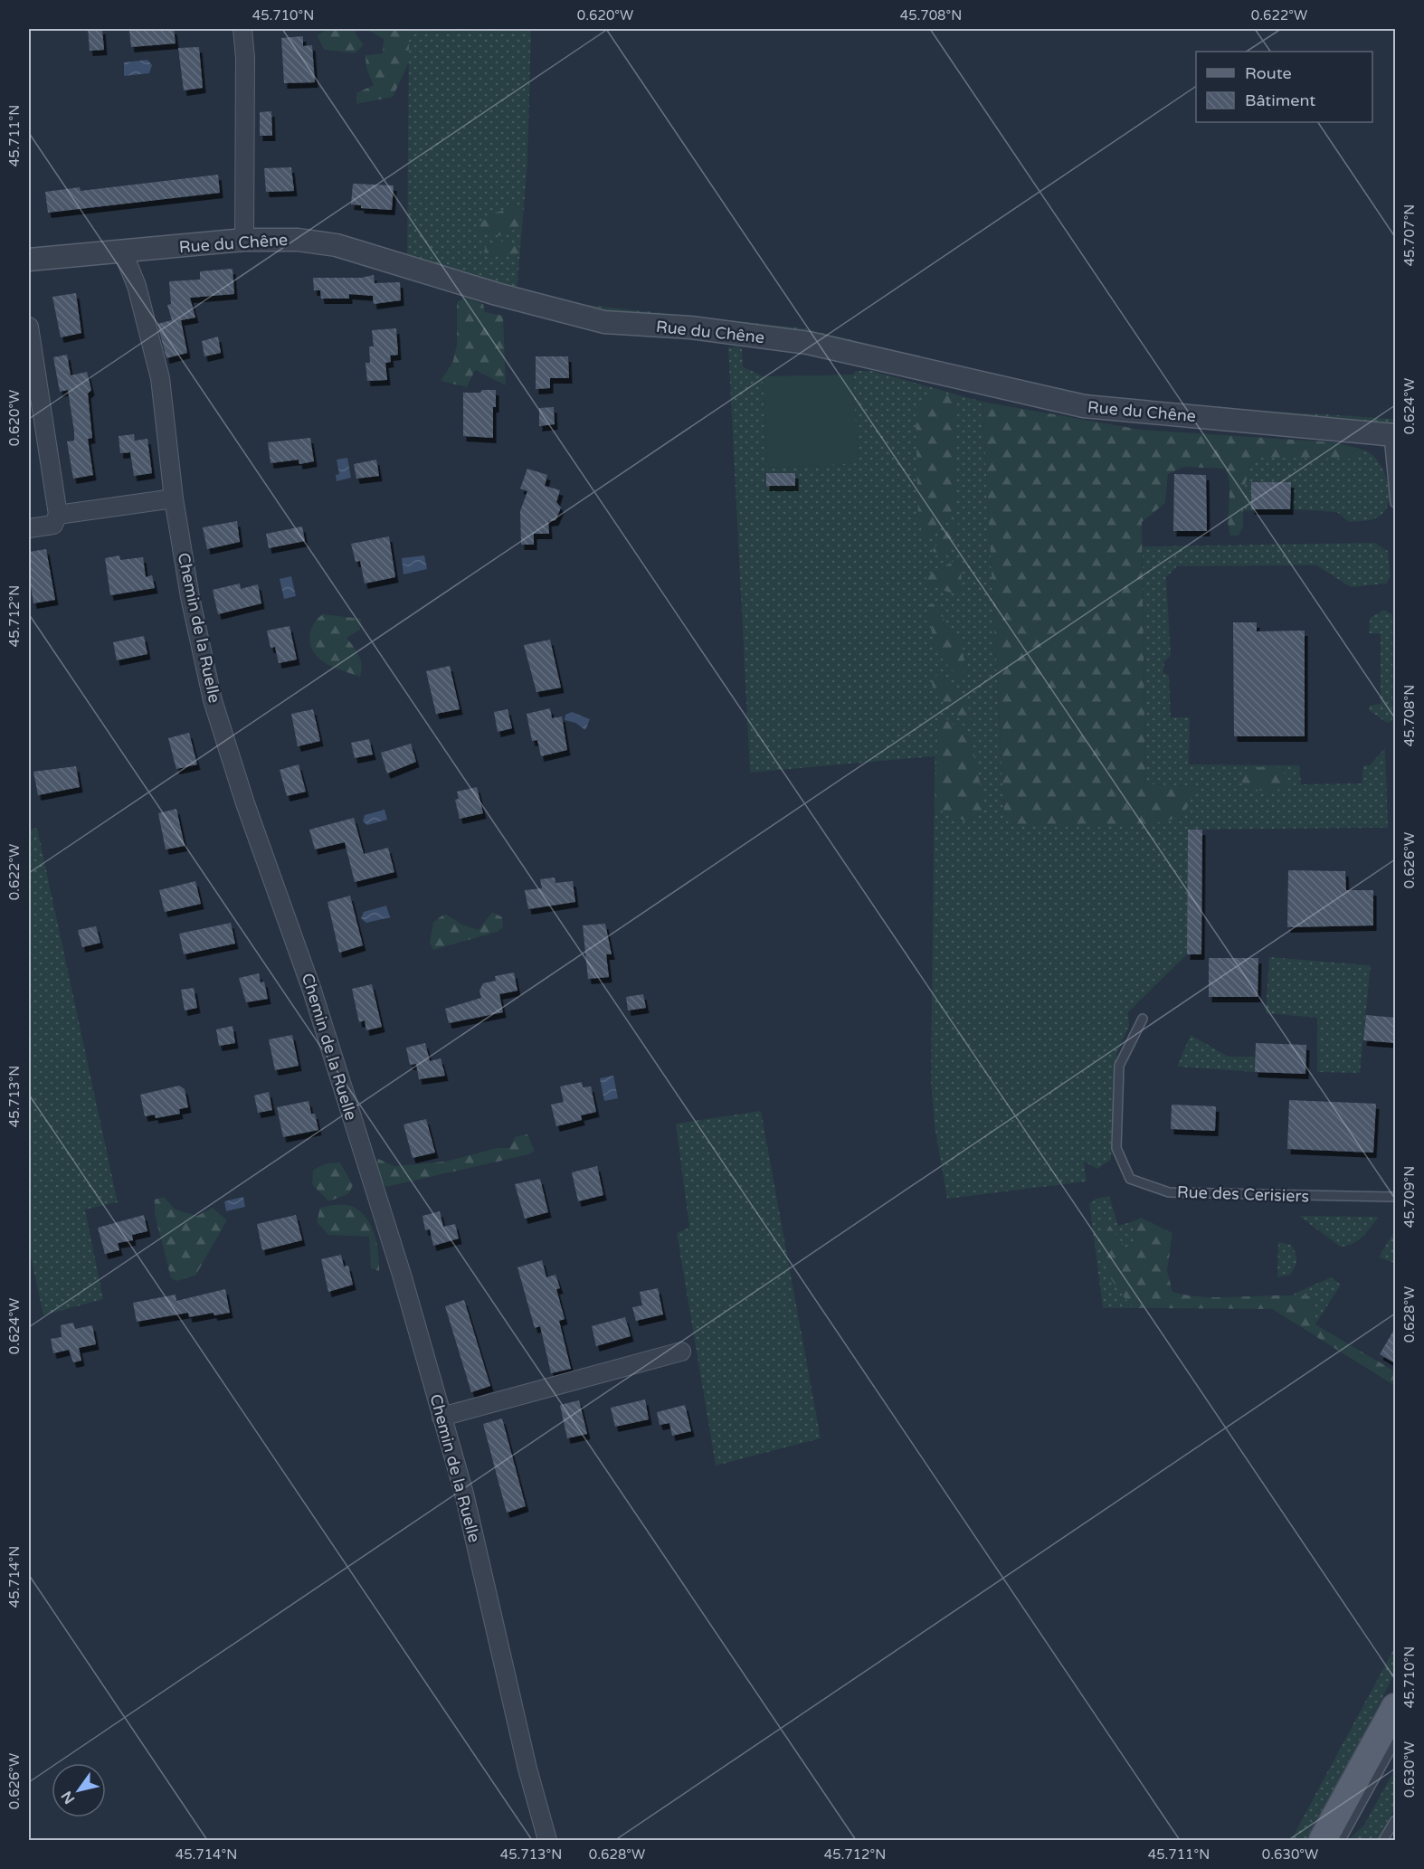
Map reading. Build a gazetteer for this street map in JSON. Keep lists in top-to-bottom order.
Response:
{
  "streets": {
    "street": ["Rue du Chêne", "Chemin de la Ruelle"],
    "lane": ["Rue des Cerisiers"]
  },
  "crossings": [
    ["Rue du Chêne", "Chemin de la Ruelle"]
  ],
  "legend": ["Route", "Bâtiment"],
  "north": "bottom left",
  "coordinates": [
    "45.710°N",
    "0.620°W",
    "45.708°N",
    "0.622°W",
    "45.711°N",
    "45.707°N",
    "0.624°W",
    "45.712°N",
    "0.626°W",
    "45.713°N",
    "45.709°N",
    "0.628°W",
    "45.714°N",
    "0.630°W"
  ]
}
